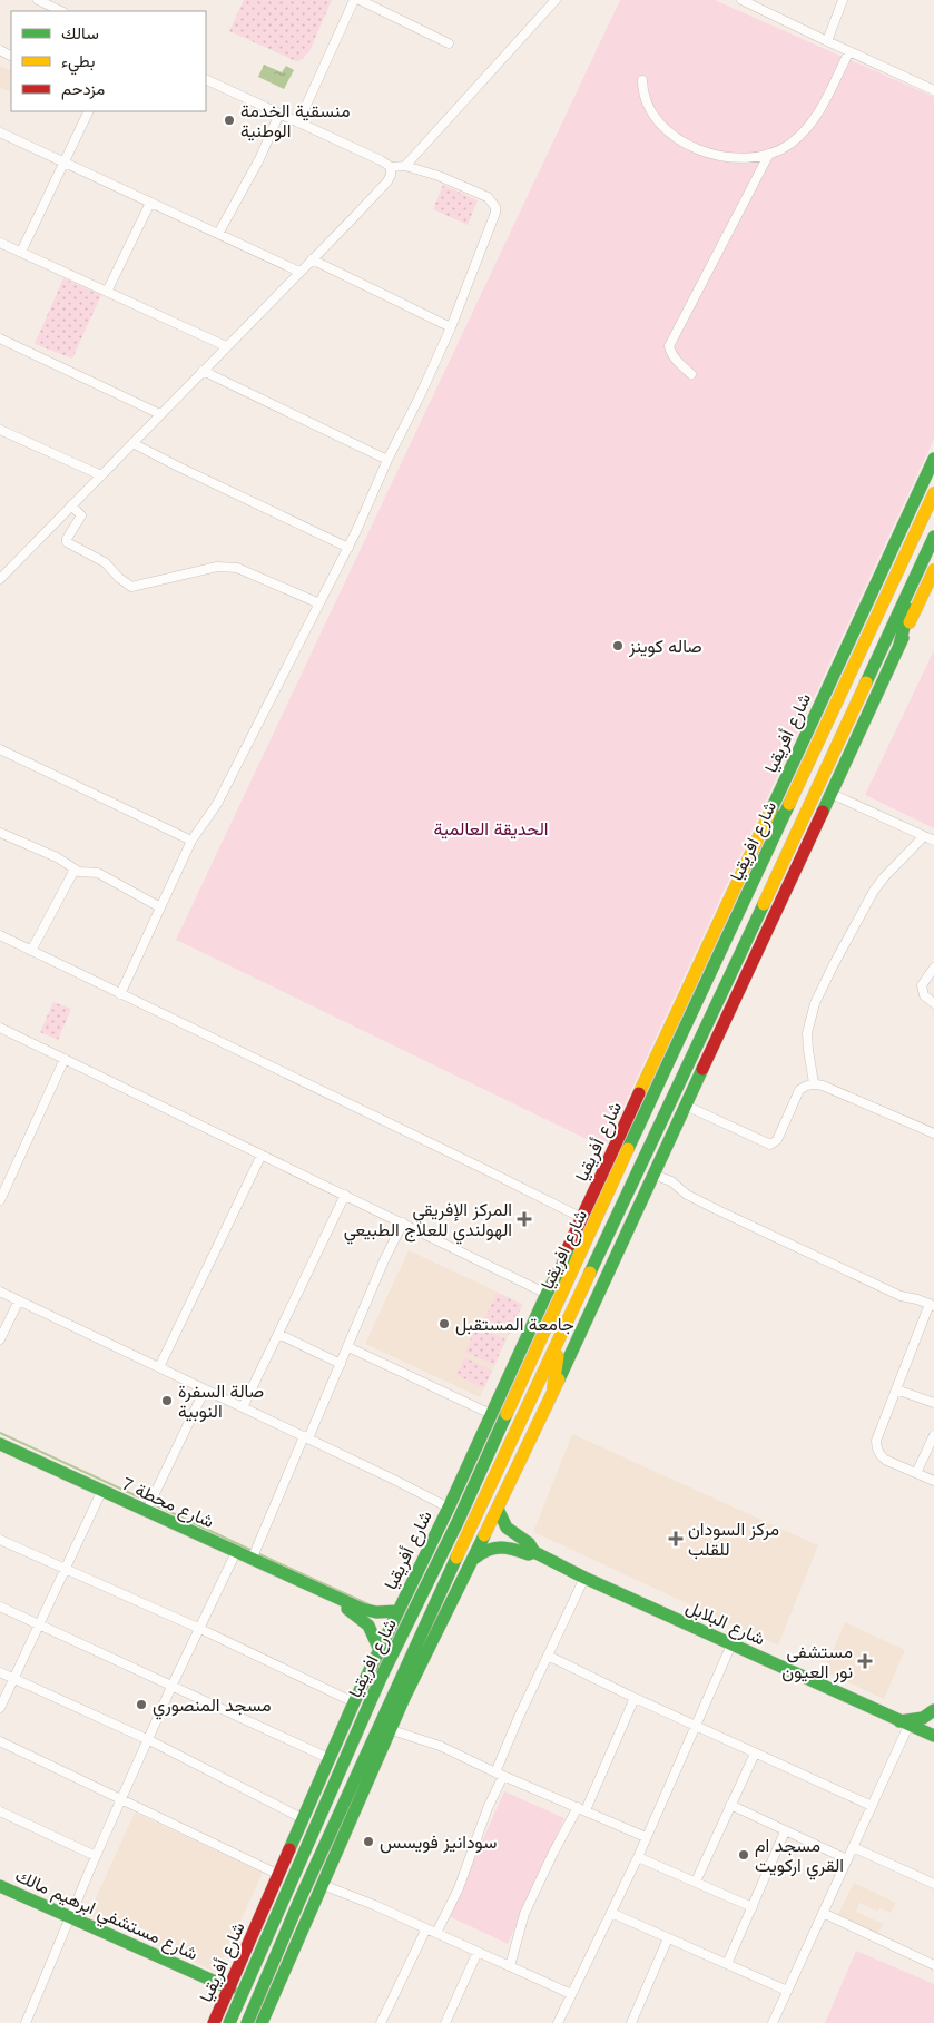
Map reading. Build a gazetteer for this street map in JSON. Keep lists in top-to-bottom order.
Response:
{
  "streets": {
    "main road": [
      "شارع أفريقيا",
      "شارع افريقيا",
      "شارع محطة 7",
      "شارع البلابل",
      "شارع مستشفي ابرهيم مالك"
    ]
  },
  "crossings": [
    ["شارع أفريقيا", "شارع افريقيا"],
    ["شارع أفريقيا", "شارع مستشفي ابرهيم مالك"]
  ],
  "parks": ["الحديقة العالمية"],
  "places": {
    "other": [
      "منسقية الخدمة الوطنية",
      "صاله كوينز",
      "جامعة المستقبل",
      "صالة السفرة النوبية",
      "مسجد المنصوري",
      "سودانيز فويسس",
      "مسجد ام القري اركويت"
    ],
    "health": ["المركز الإفريقي الهولندي للعلاج الطبيعي", "مركز السودان للقلب", "مستشفى نور العيون"]
  },
  "legend": ["سالك", "بطيء", "مزدحم"]
}
